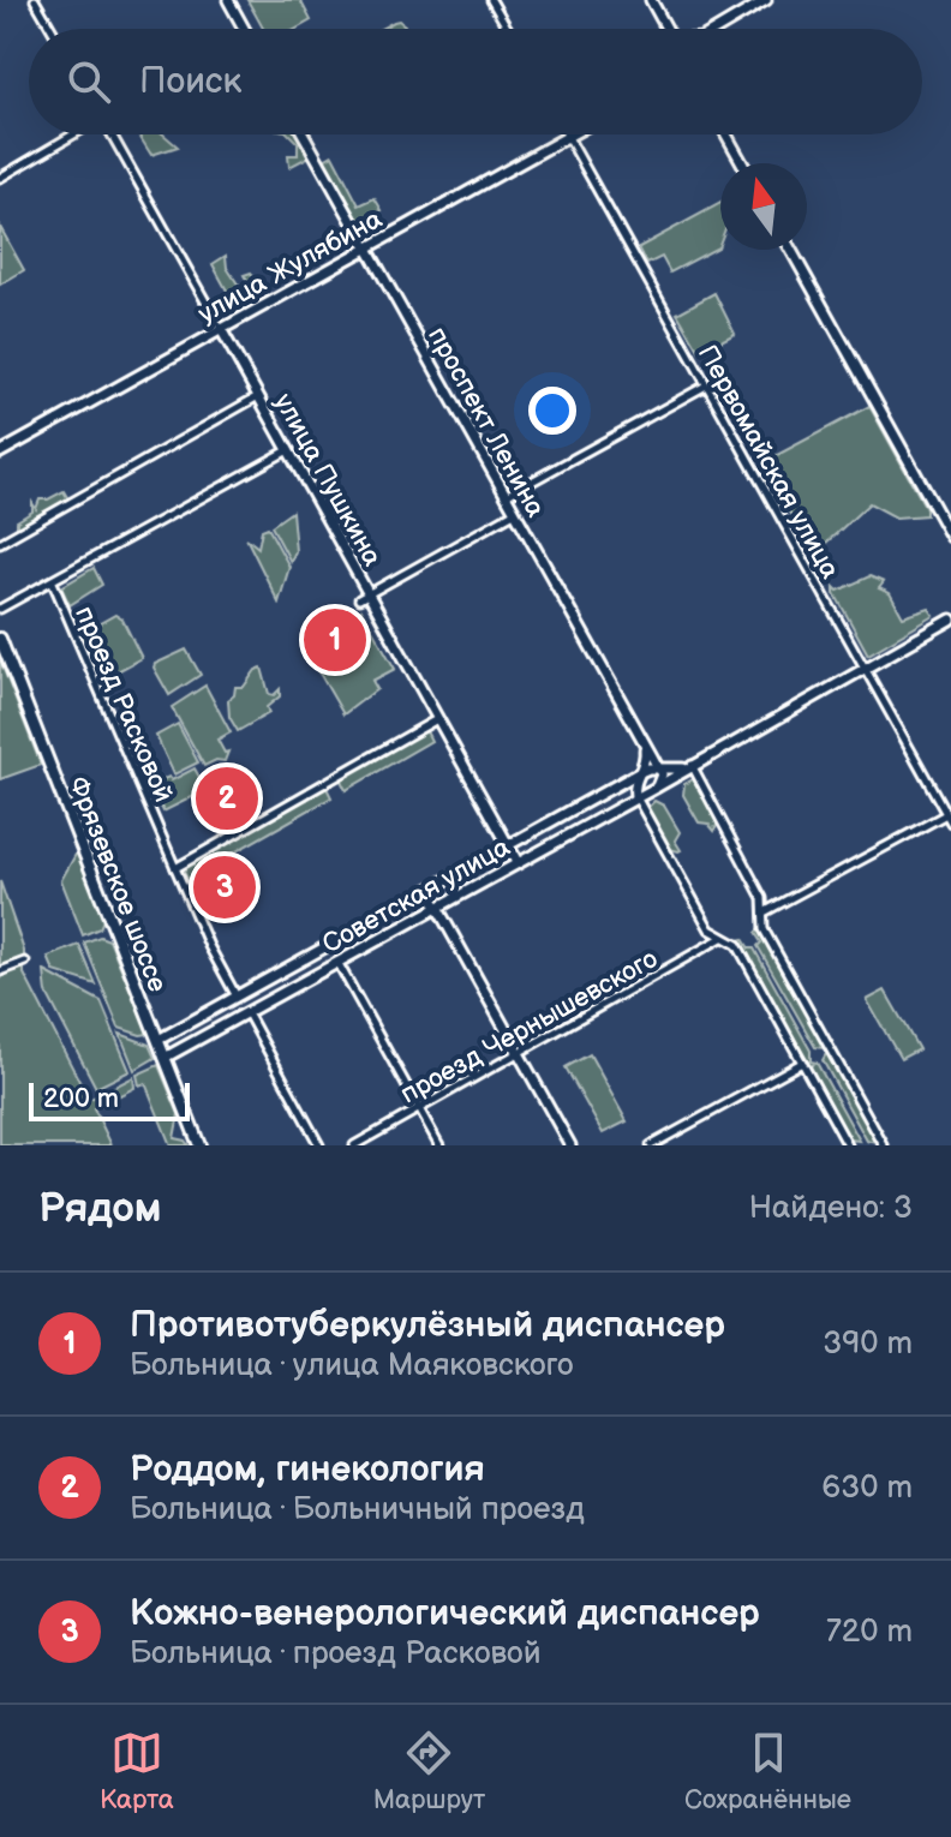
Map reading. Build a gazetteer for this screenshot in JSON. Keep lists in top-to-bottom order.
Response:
{
  "streets": {
    "highway": ["Фрязевское шоссе"],
    "main road": [
      "улица Жулябина",
      "проспект Ленина",
      "улица Пушкина",
      "Советская улица"
    ],
    "street": ["Первомайская улица", "проезд Расковой", "проезд Чернышевского"]
  },
  "crossings": [
    ["улица Жулябина", "проспект Ленина"],
    ["улица Жулябина", "Первомайская улица"],
    ["улица Жулябина", "улица Пушкина"],
    ["проспект Ленина", "Советская улица"],
    ["Первомайская улица", "Советская улица"],
    ["улица Пушкина", "Советская улица"],
    ["проезд Расковой", "Советская улица"],
    ["Фрязевское шоссе", "Советская улица"]
  ],
  "scale_bar": "200 m",
  "north": "top",
  "page": {
    "search": "Поиск",
    "pins": ["1", "2", "3"],
    "scale": "200 m",
    "heading": ["Рядом", "Найдено: 3"],
    "list": [
      {
        "mark": "1",
        "name": "Противотуберкулёзный диспансер",
        "note": "Больница · улица Маяковского",
        "value": "390 m"
      },
      {
        "mark": "2",
        "name": "Роддом, гинекология",
        "note": "Больница · Больничный проезд",
        "value": "630 m"
      },
      {
        "mark": "3",
        "name": "Кожно-венерологический диспансер",
        "note": "Больница · проезд Расковой",
        "value": "720 m"
      }
    ],
    "nav": ["Карта", "Маршрут", "Сохранённые"]
  }
}
